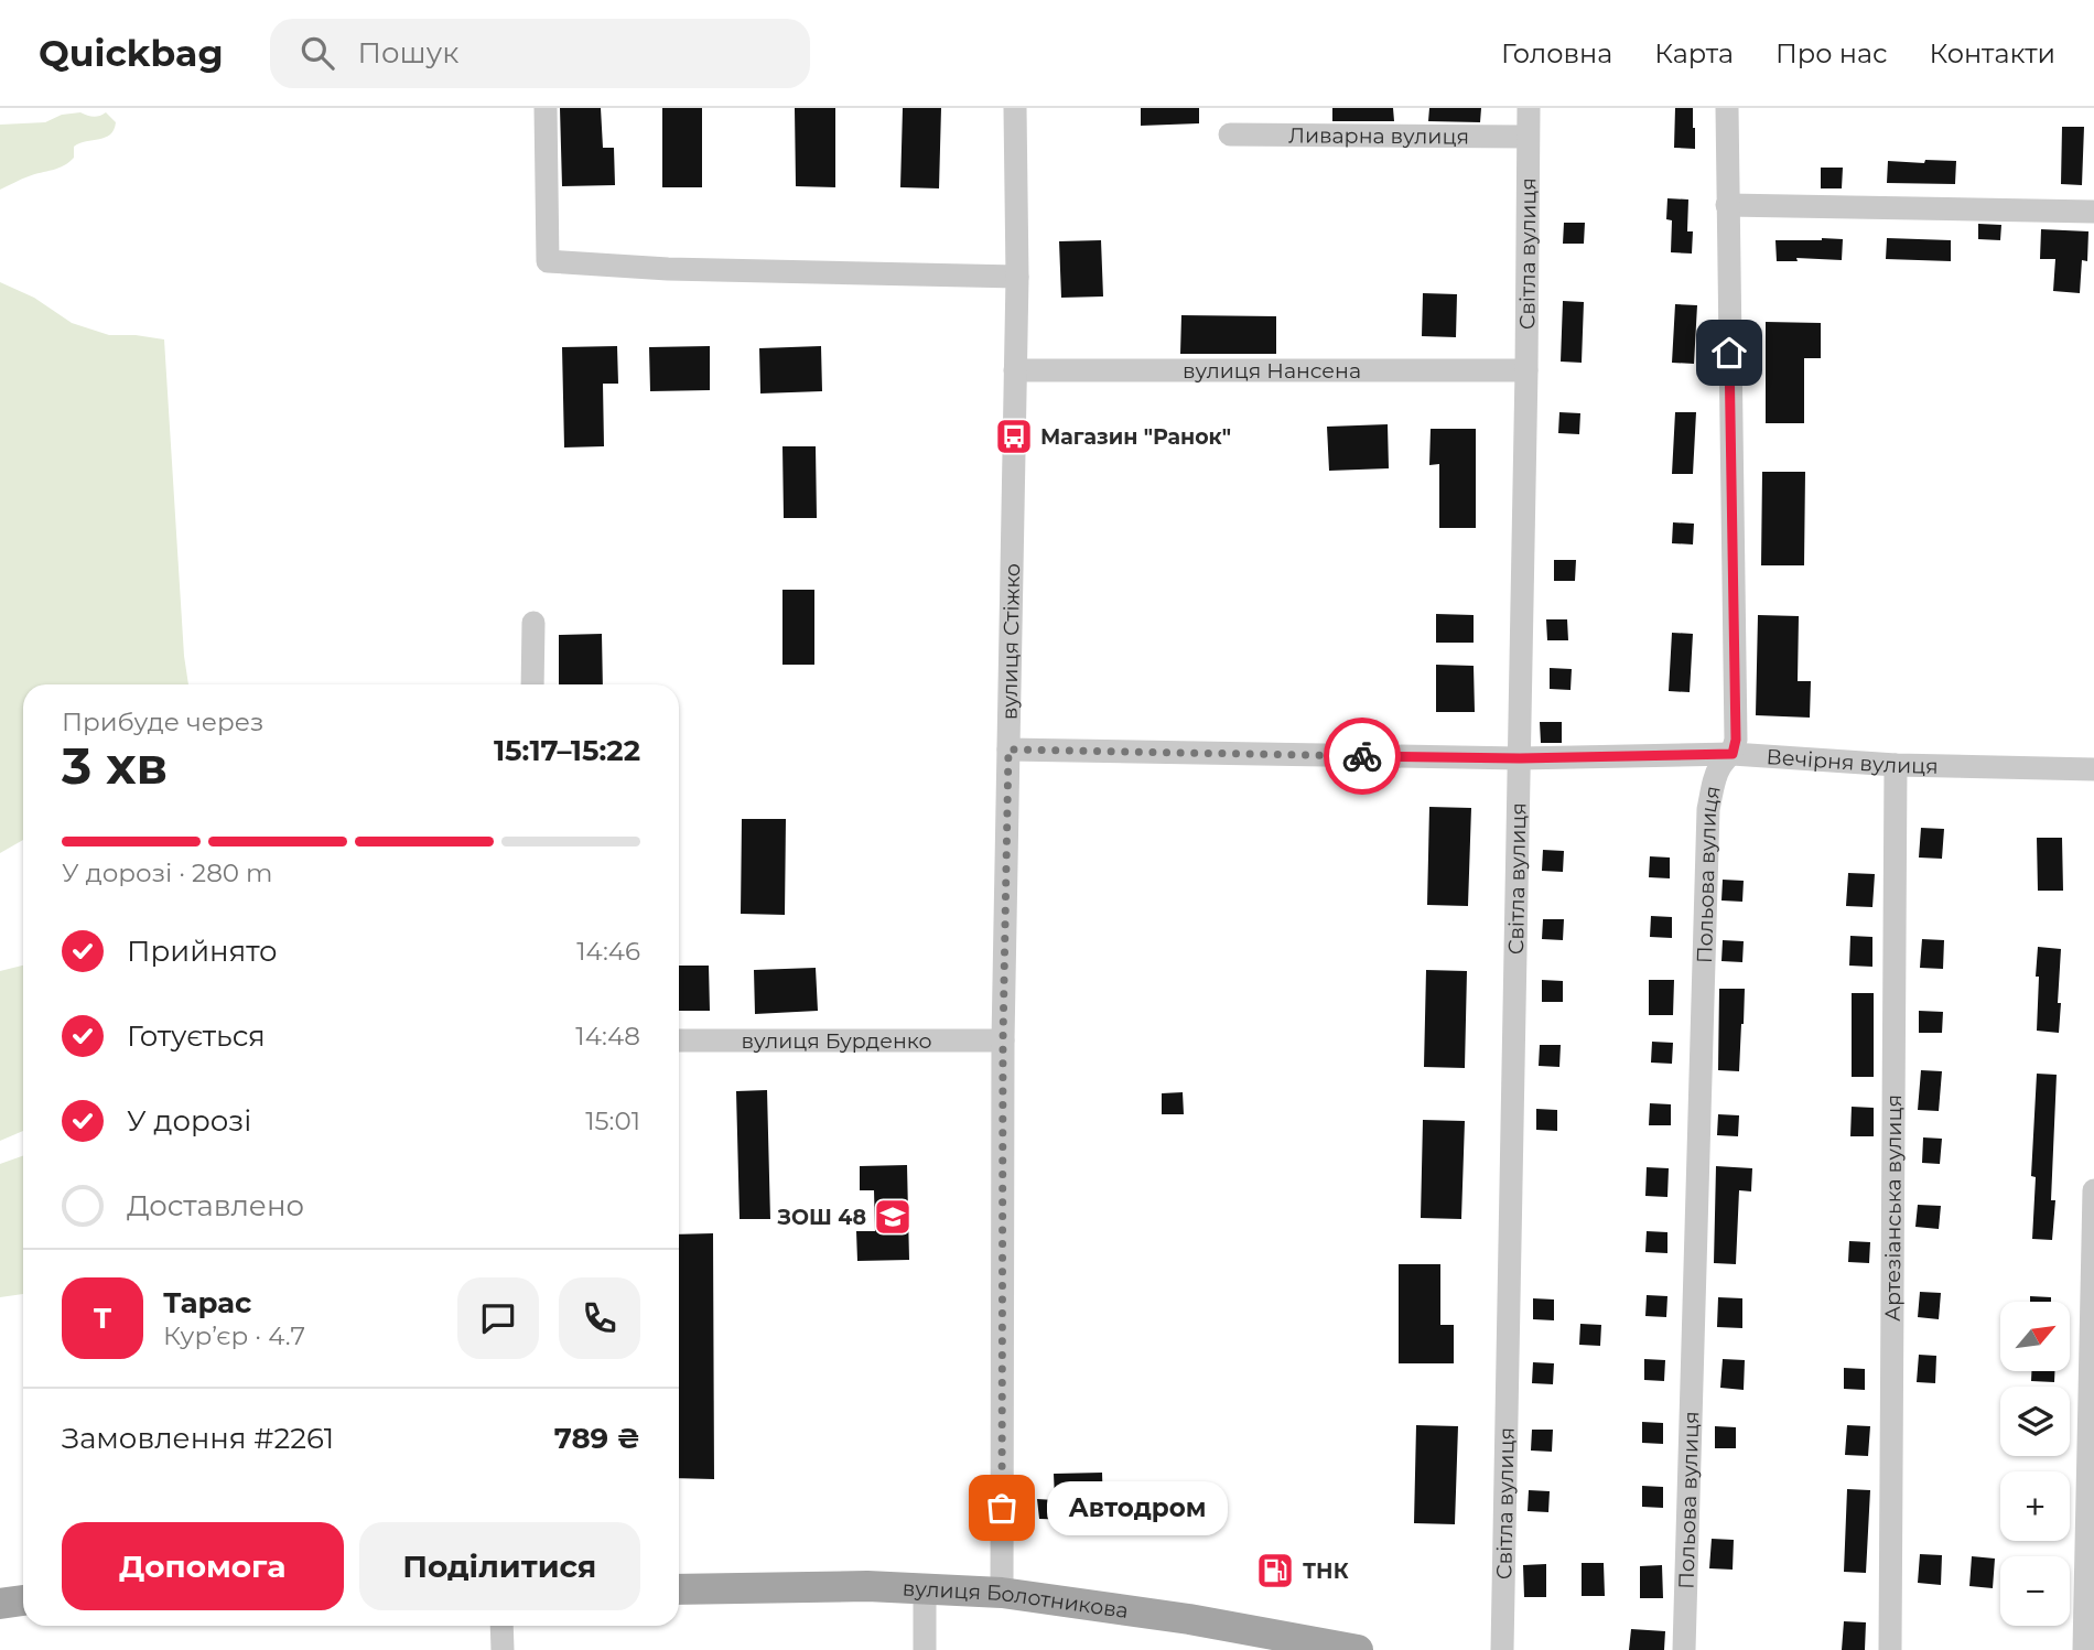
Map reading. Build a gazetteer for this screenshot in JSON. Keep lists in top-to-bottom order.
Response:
{
  "streets": {
    "main road": ["вулиця Болотникова"],
    "street": [
      "Ливарна вулиця",
      "Світла вулиця",
      "вулиця Нансена",
      "вулиця Стіжко",
      "Вечірня вулиця",
      "Польова вулиця",
      "вулиця Бурденко",
      "Артезіанська вулиця"
    ]
  },
  "crossings": [
    ["Ливарна вулиця", "Світла вулиця"],
    ["Світла вулиця", "вулиця Нансена"],
    ["Світла вулиця", "Вечірня вулиця"],
    ["вулиця Нансена", "вулиця Стіжко"],
    ["вулиця Стіжко", "Вечірня вулиця"],
    ["вулиця Стіжко", "вулиця Бурденко"],
    ["вулиця Стіжко", "вулиця Болотникова"],
    ["Вечірня вулиця", "Польова вулиця"],
    ["Вечірня вулиця", "Артезіанська вулиця"]
  ],
  "places": {
    "bus stop": ["Магазин \"Ранок\""],
    "school or university": ["ЗОШ 48"],
    "other": ["Автодром"],
    "fuel station": ["ТНК"]
  },
  "north": "top right",
  "page": {
    "header": "Quickbag",
    "search": "Пошук",
    "nav": [
      "Головна",
      "Карта",
      "Про нас",
      "Контакти"
    ],
    "heading": ["3 хв", "Прибуде через", "15:17–15:22"],
    "panel": [
      "Тарас",
      "Кур’єр · 4.7",
      "Замовлення #2261",
      "789 ₴"
    ],
    "bar": "У дорозі · 280 m",
    "list": [
      ["Прийнято", "14:46"],
      ["Готується", "14:48"],
      ["У дорозі", "15:01"],
      "Доставлено"
    ],
    "round": "Т",
    "map_buttons": ["+", "−"],
    "bubble": "Автодром",
    "buttons": ["Допомога", "Поділитися"]
  }
}
